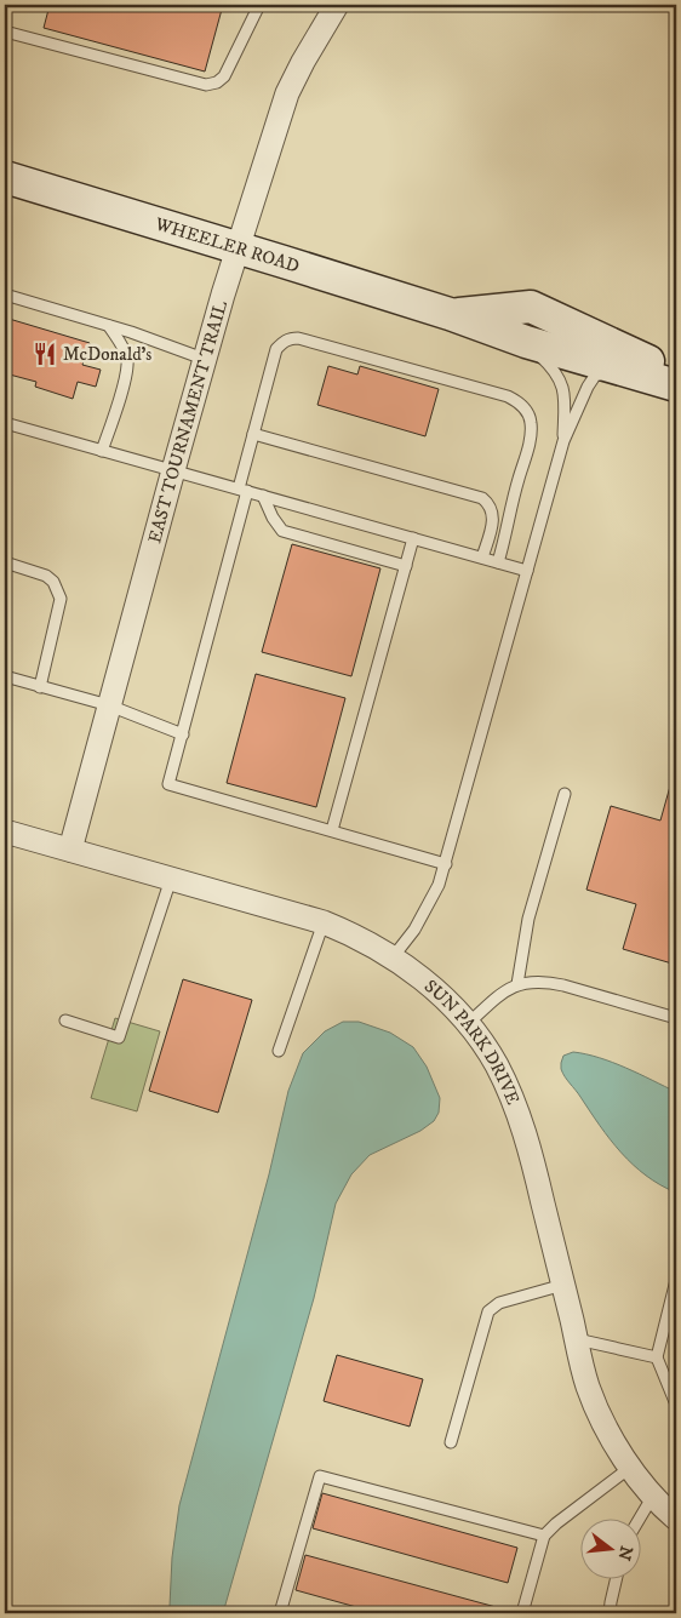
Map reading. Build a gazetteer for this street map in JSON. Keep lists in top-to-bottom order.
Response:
{
  "streets": {
    "street": ["WHEELER ROAD", "EAST TOURNAMENT TRAIL", "SUN PARK DRIVE"]
  },
  "crossings": [
    ["WHEELER ROAD", "EAST TOURNAMENT TRAIL"],
    ["EAST TOURNAMENT TRAIL", "SUN PARK DRIVE"]
  ],
  "places": {
    "restaurant": ["McDonald's"]
  },
  "north": "right"
}
